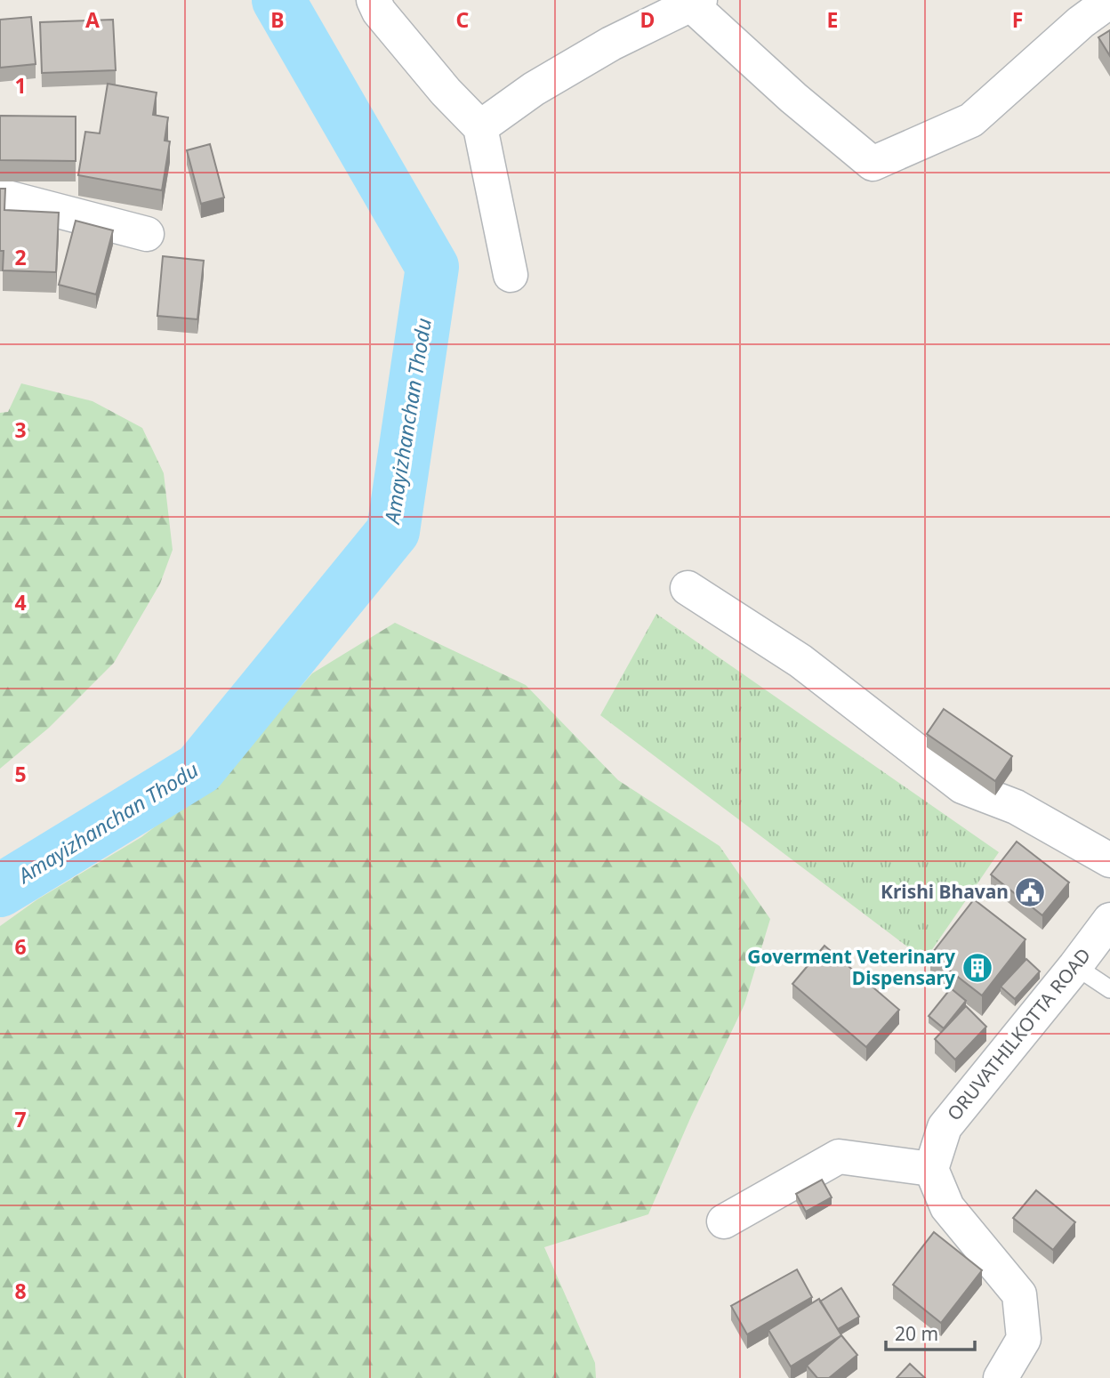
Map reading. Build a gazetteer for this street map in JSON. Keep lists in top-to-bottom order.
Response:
{
  "streets": {
    "street": ["ORUVATHILKOTTA ROAD"]
  },
  "water": ["Amayizhanchan Thodu"],
  "places": {
    "public building": ["Krishi Bhavan"],
    "building": ["Goverment Veterinary Dispensary"]
  },
  "scale_bar": "20 m",
  "grid": {
    "columns": [
      "A",
      "B",
      "C",
      "D",
      "E",
      "F"
    ],
    "rows": [
      "1",
      "2",
      "3",
      "4",
      "5",
      "6",
      "7",
      "8"
    ]
  }
}
